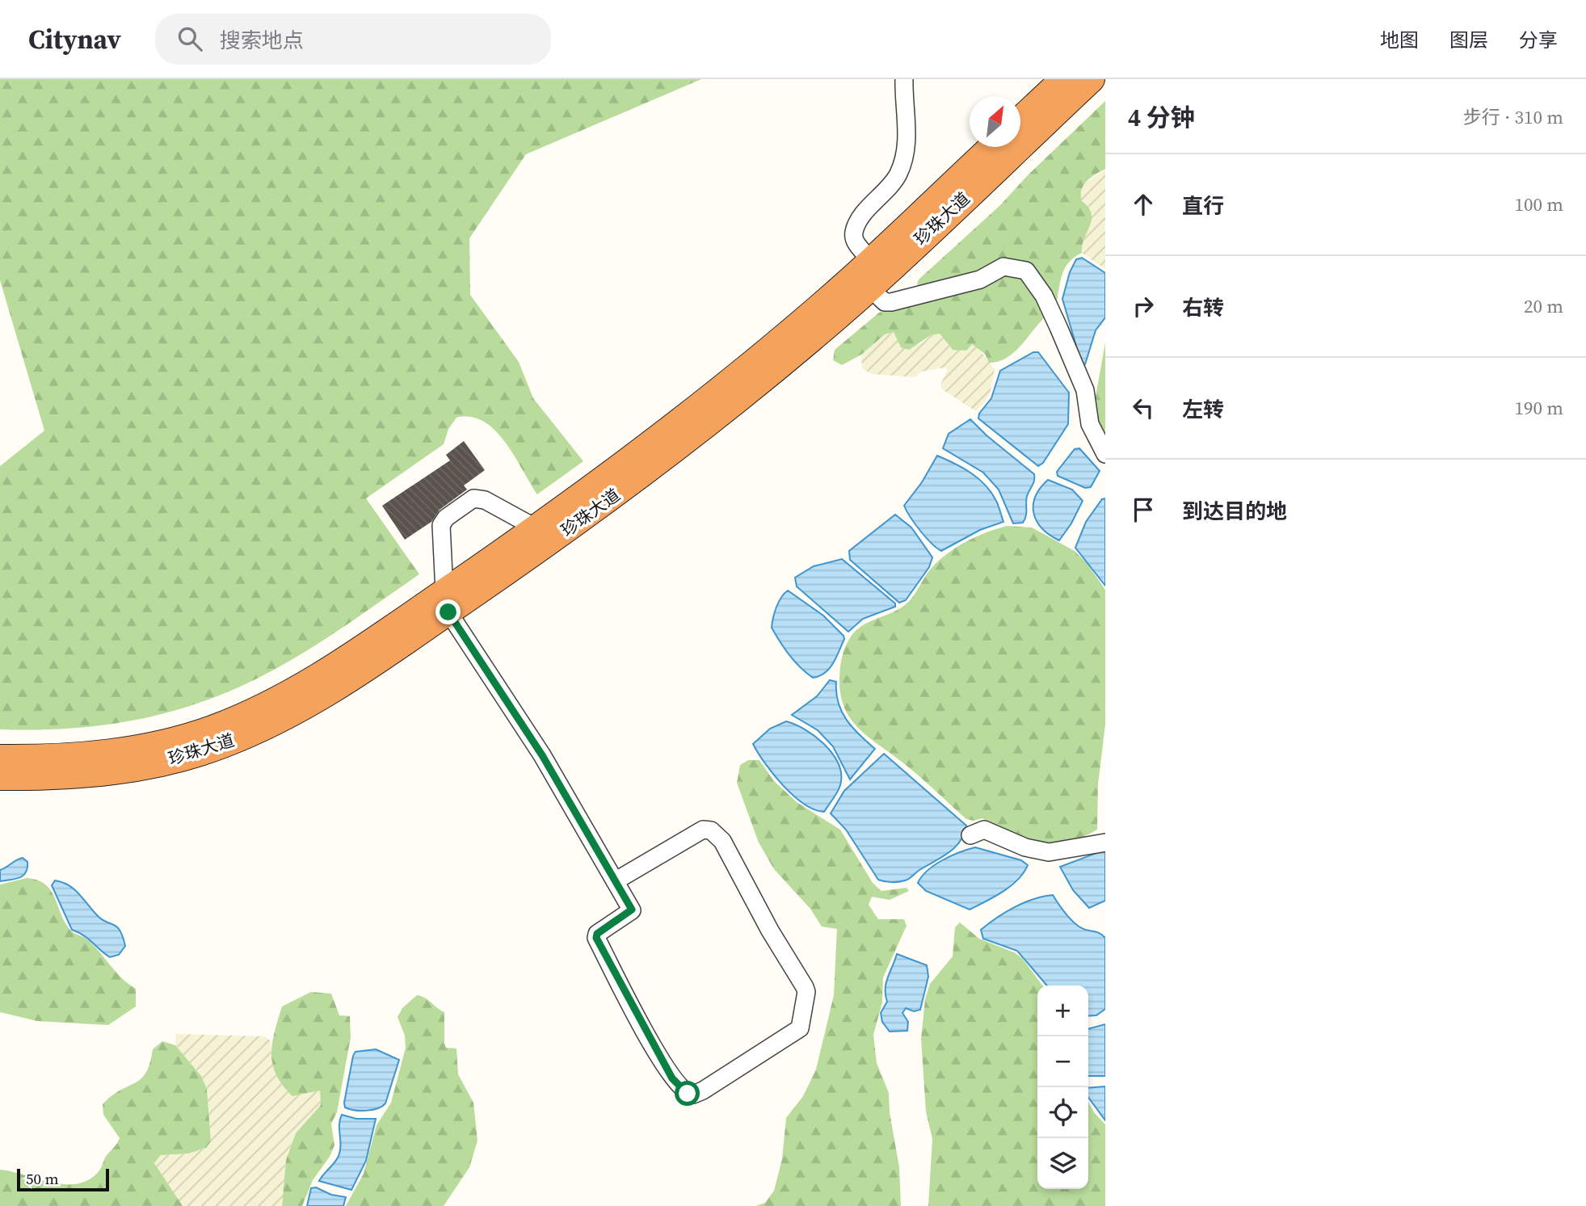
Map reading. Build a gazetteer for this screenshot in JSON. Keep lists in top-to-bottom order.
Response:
{
  "streets": {
    "highway": ["珍珠大道"]
  },
  "scale_bar": "50 m",
  "north": "top right",
  "page": {
    "header": "Citynav",
    "search": "搜索地点",
    "nav": ["地图", "图层", "分享"],
    "heading": ["4 分钟", "步行 · 310 m"],
    "list": [
      ["直行", "100 m"],
      ["右转", "20 m"],
      ["左转", "190 m"],
      "到达目的地"
    ],
    "map_buttons": ["+", "−"],
    "scale": "50 m"
  }
}
